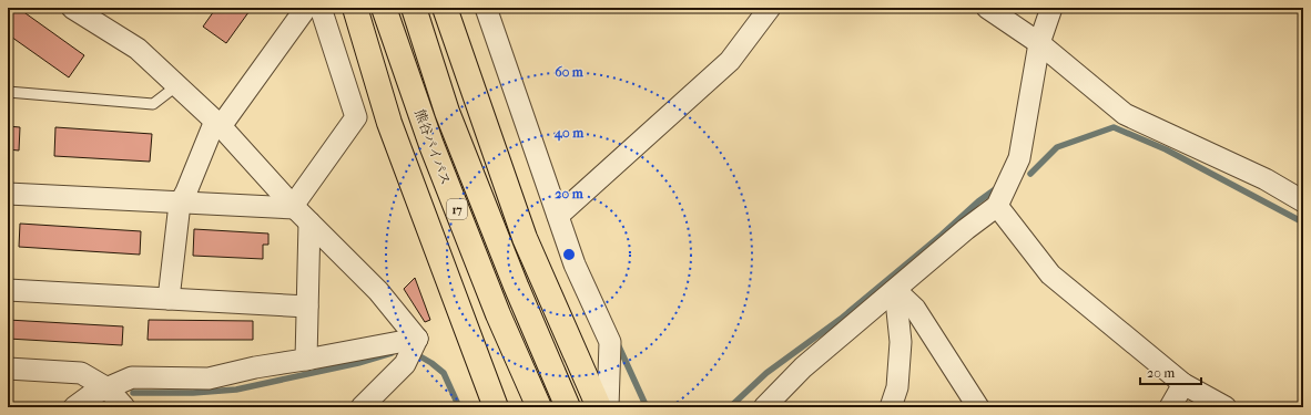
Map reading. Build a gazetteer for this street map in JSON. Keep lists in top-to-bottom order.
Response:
{
  "streets": {
    "highway": ["熊谷バイパス", "17"]
  },
  "scale_bar": "20 m",
  "rings": ["60 m", "40 m", "20 m"]
}
